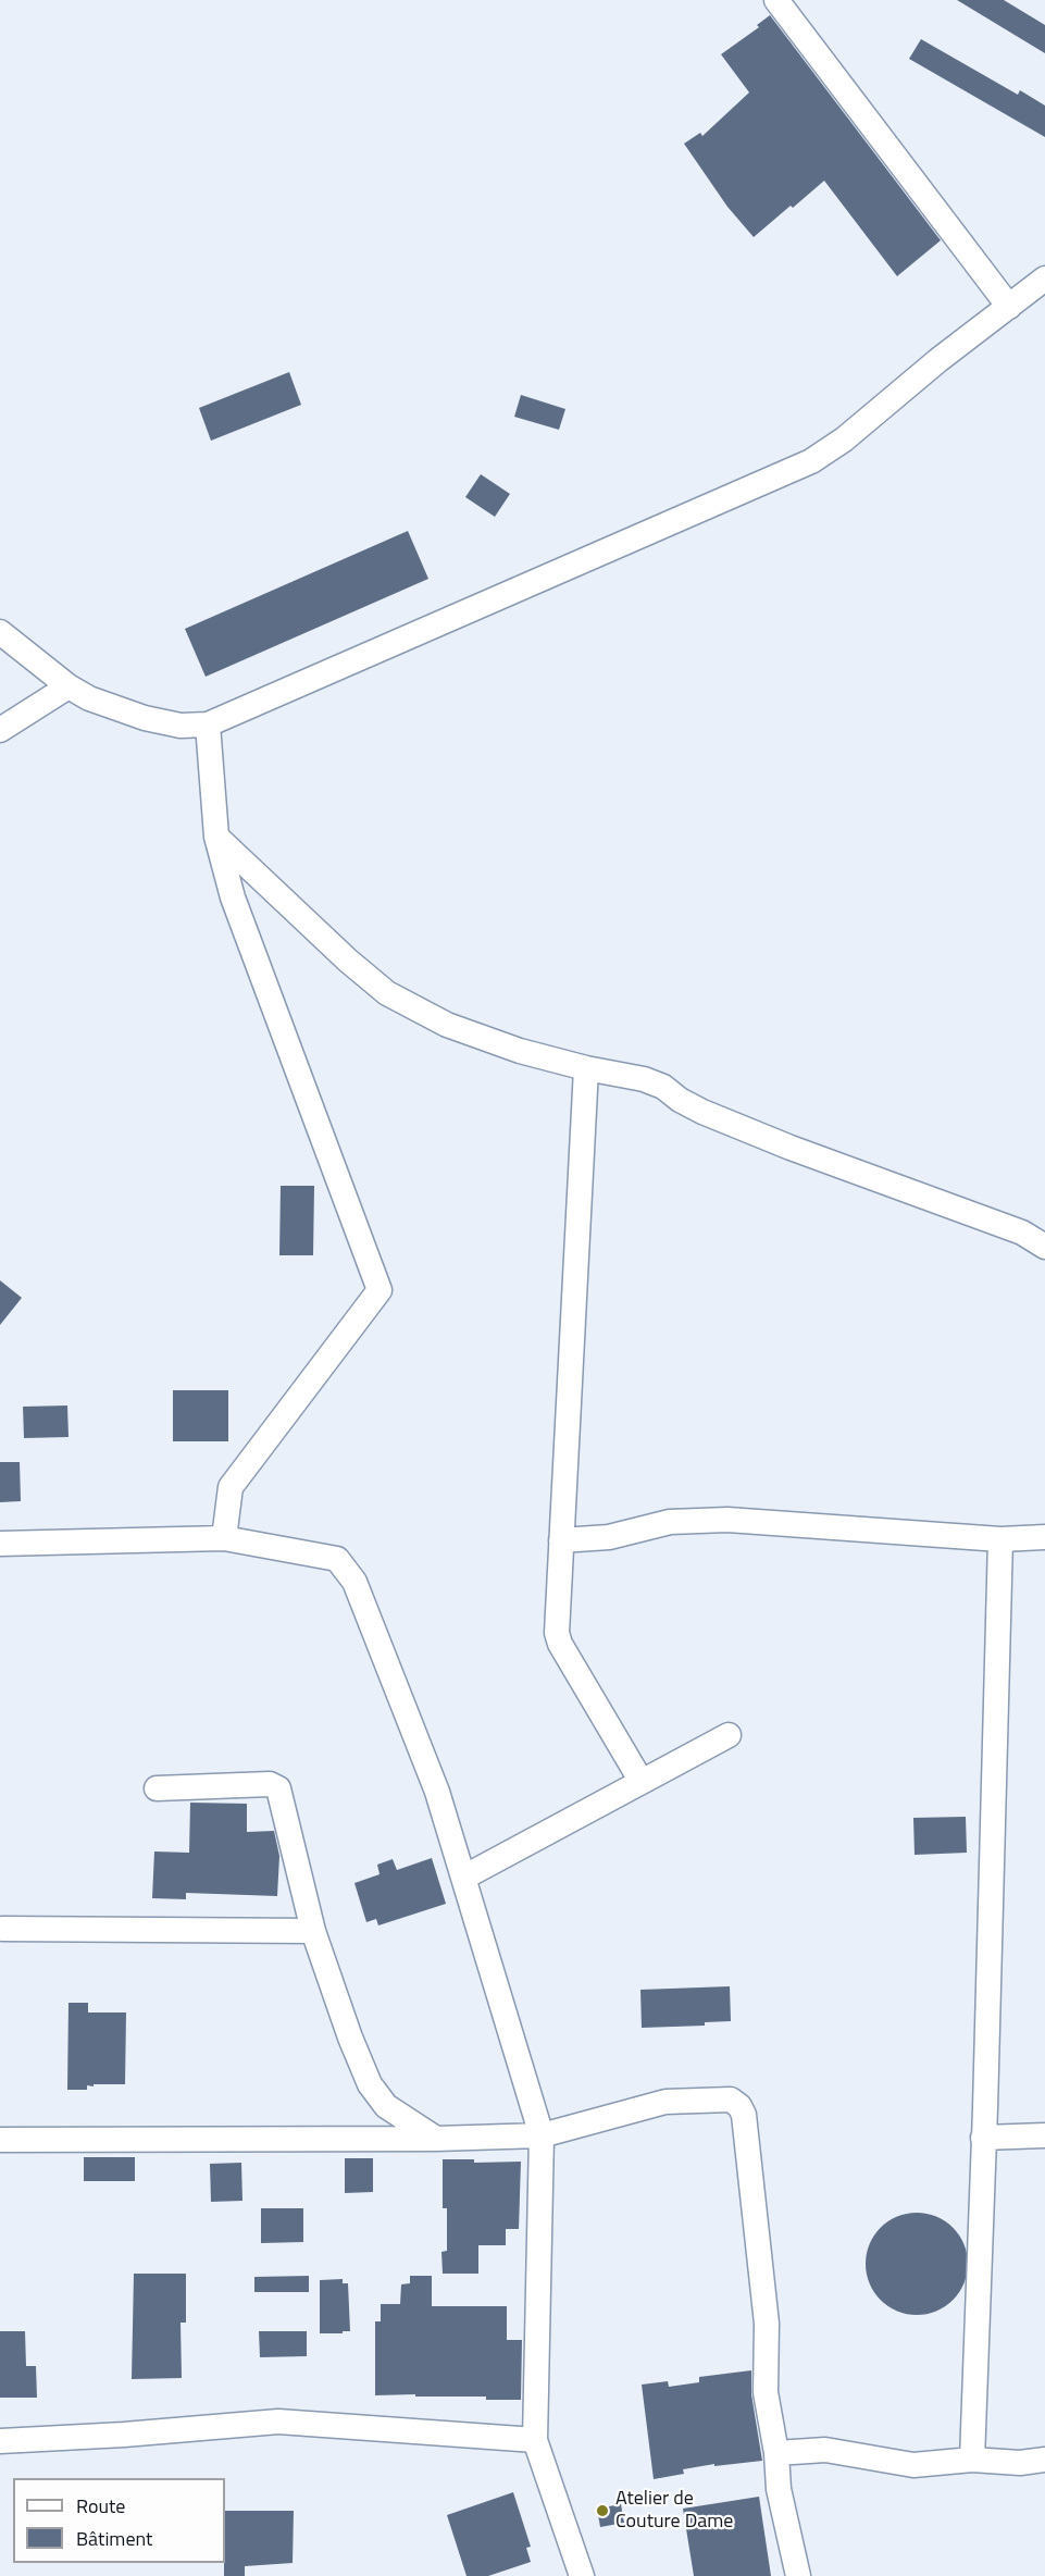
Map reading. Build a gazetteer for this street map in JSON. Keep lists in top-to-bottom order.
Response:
{
  "places": ["Atelier de Couture Dame"],
  "legend": ["Route", "Bâtiment"]
}
